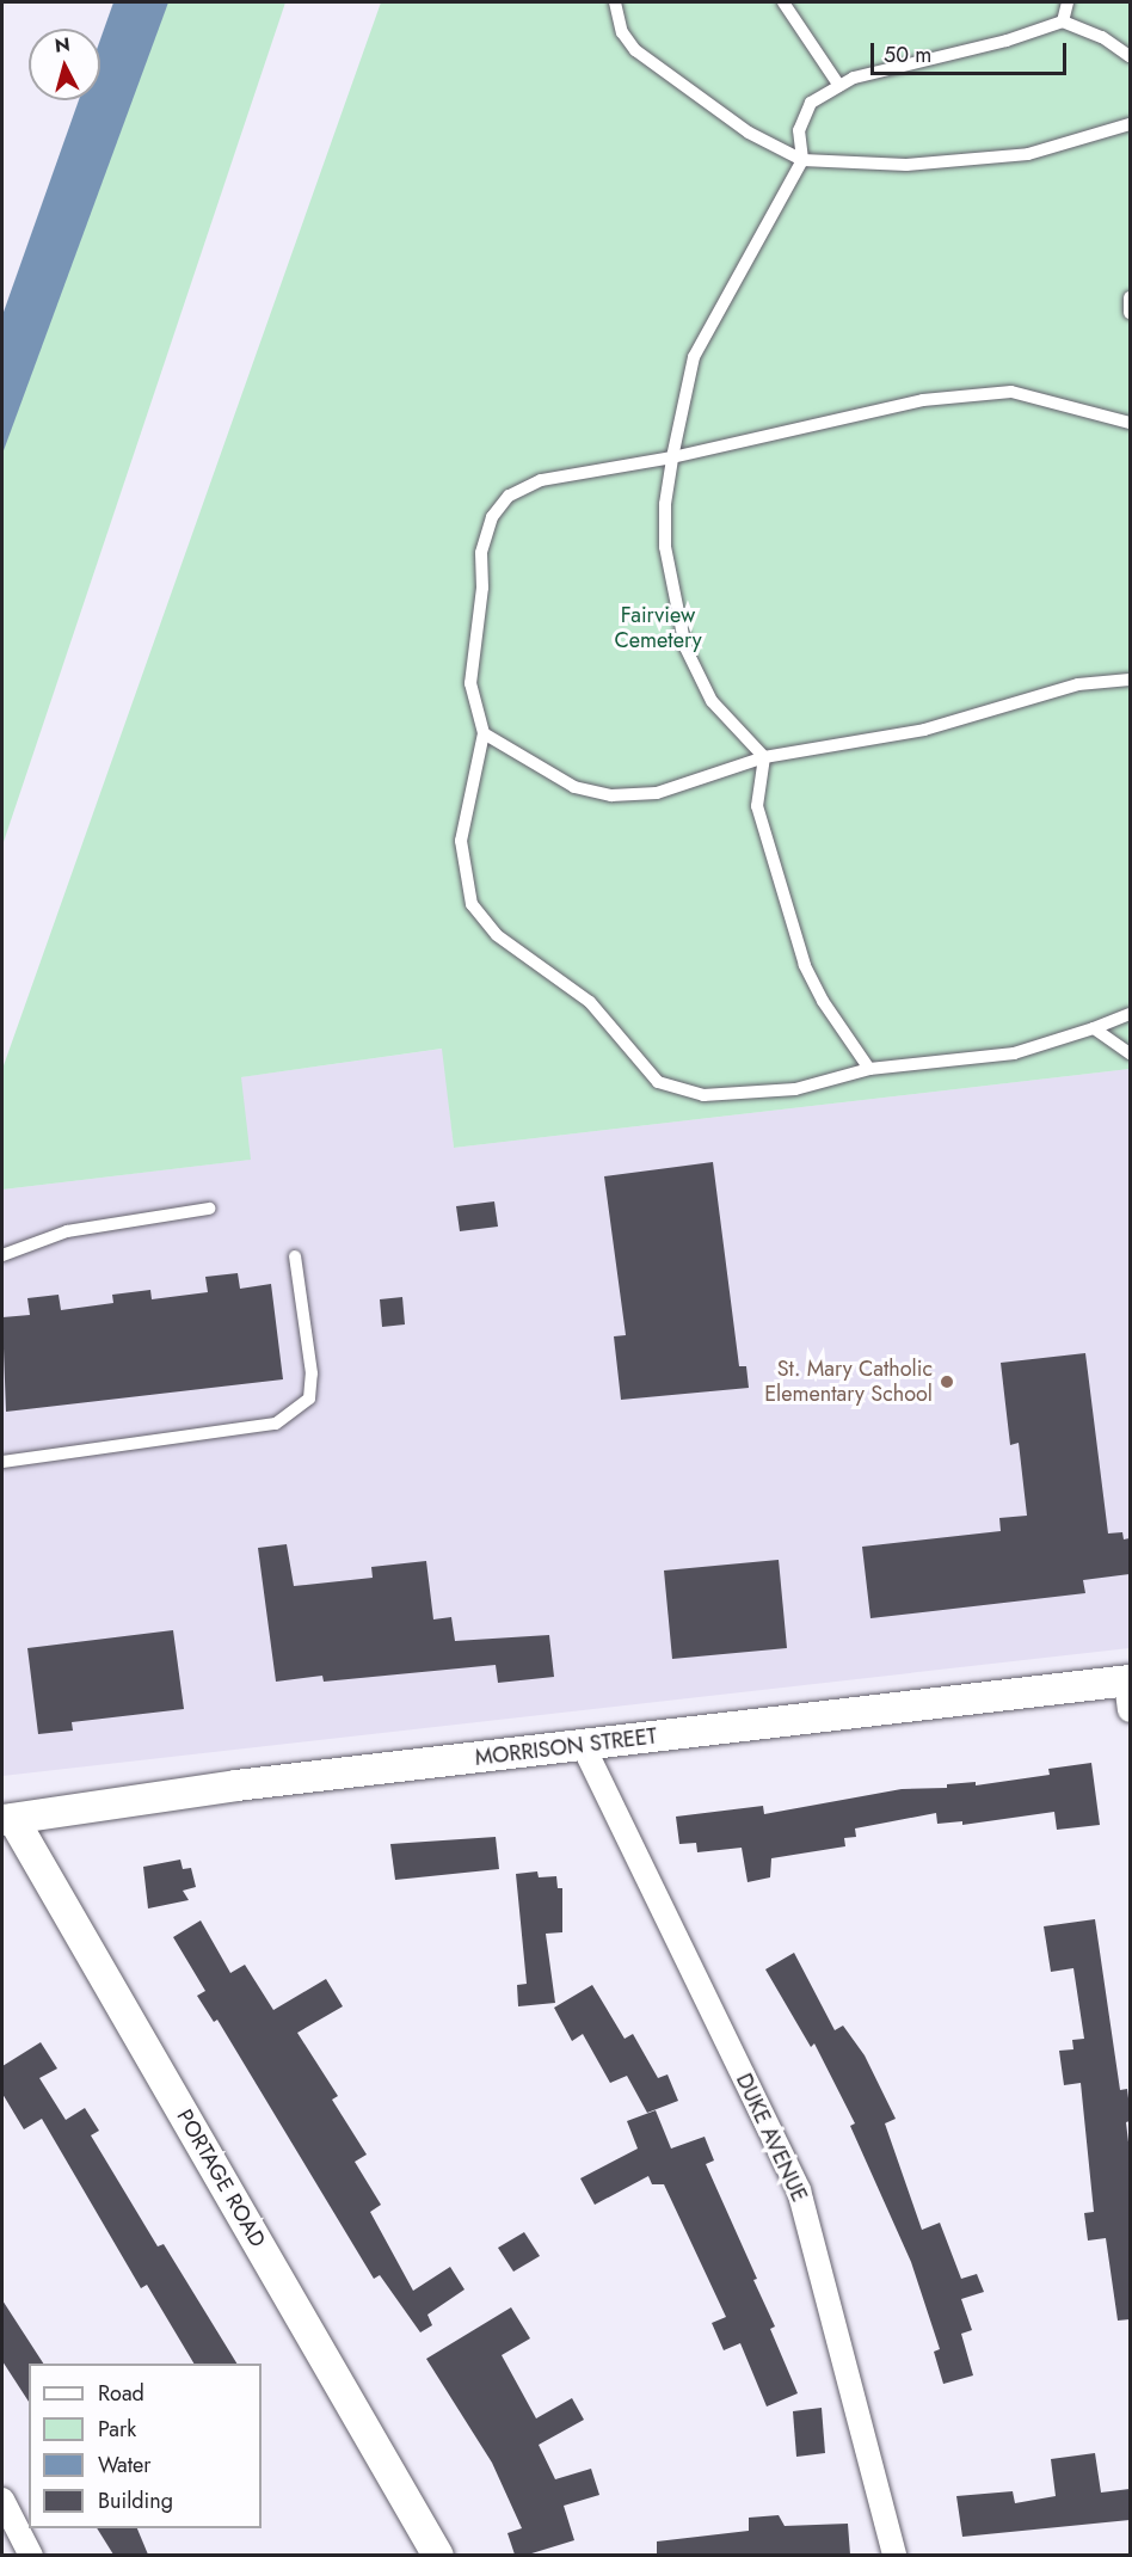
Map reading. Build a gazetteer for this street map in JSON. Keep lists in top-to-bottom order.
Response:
{
  "streets": {
    "street": ["MORRISON STREET", "DUKE AVENUE", "PORTAGE ROAD"]
  },
  "crossings": [
    ["MORRISON STREET", "DUKE AVENUE"],
    ["MORRISON STREET", "PORTAGE ROAD"]
  ],
  "parks": ["Fairview Cemetery"],
  "places": ["St. Mary Catholic Elementary School"],
  "legend": [
    "Road",
    "Park",
    "Water",
    "Building"
  ],
  "scale_bar": "50 m",
  "north": "top"
}
